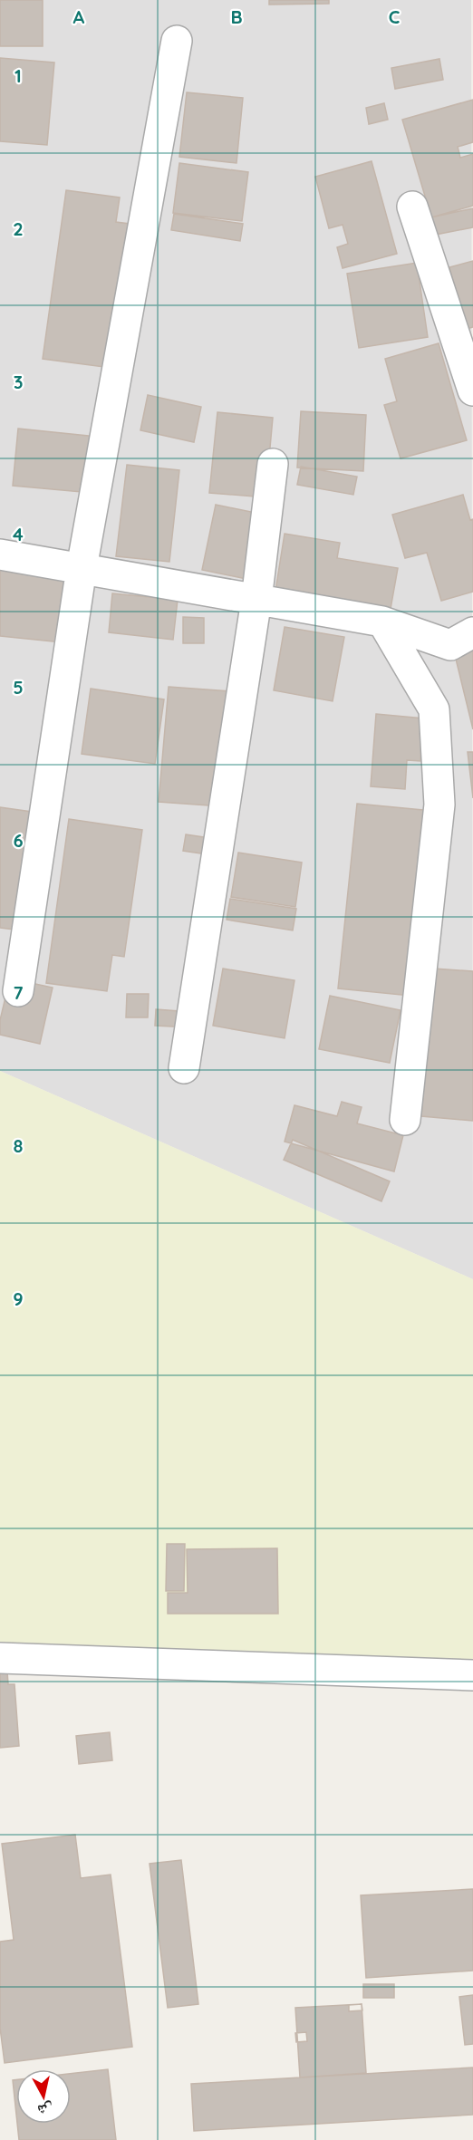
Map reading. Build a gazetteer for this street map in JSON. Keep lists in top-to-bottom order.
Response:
{
  "north": "bottom",
  "grid": {
    "columns": ["A", "B", "C"],
    "rows": [
      "1",
      "2",
      "3",
      "4",
      "5",
      "6",
      "7",
      "8",
      "9"
    ]
  }
}
